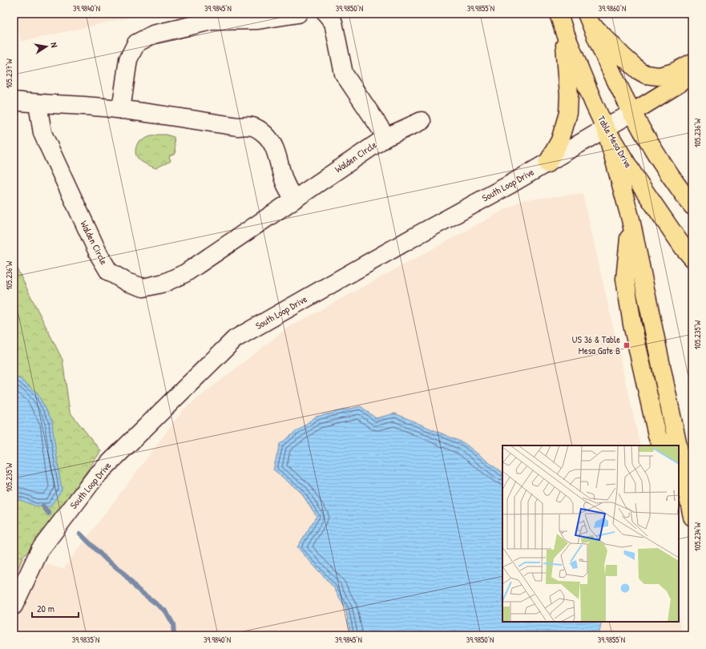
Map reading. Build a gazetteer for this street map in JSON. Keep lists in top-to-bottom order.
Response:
{
  "streets": {
    "highway": ["Table Mesa Drive"],
    "street": ["Walden Circle", "South Loop Drive"]
  },
  "crossings": [
    ["Table Mesa Drive", "South Loop Drive"]
  ],
  "places": {
    "transit": ["US 36 & Table Mesa Gate B"]
  },
  "scale_bar": "20 m",
  "north": "right",
  "coordinates": [
    "39.9840°N",
    "39.9845°N",
    "39.9850°N",
    "39.9855°N",
    "39.9860°N",
    "105.237°W",
    "105.236°W",
    "105.235°W",
    "105.234°W",
    "39.9835°N"
  ]
}
